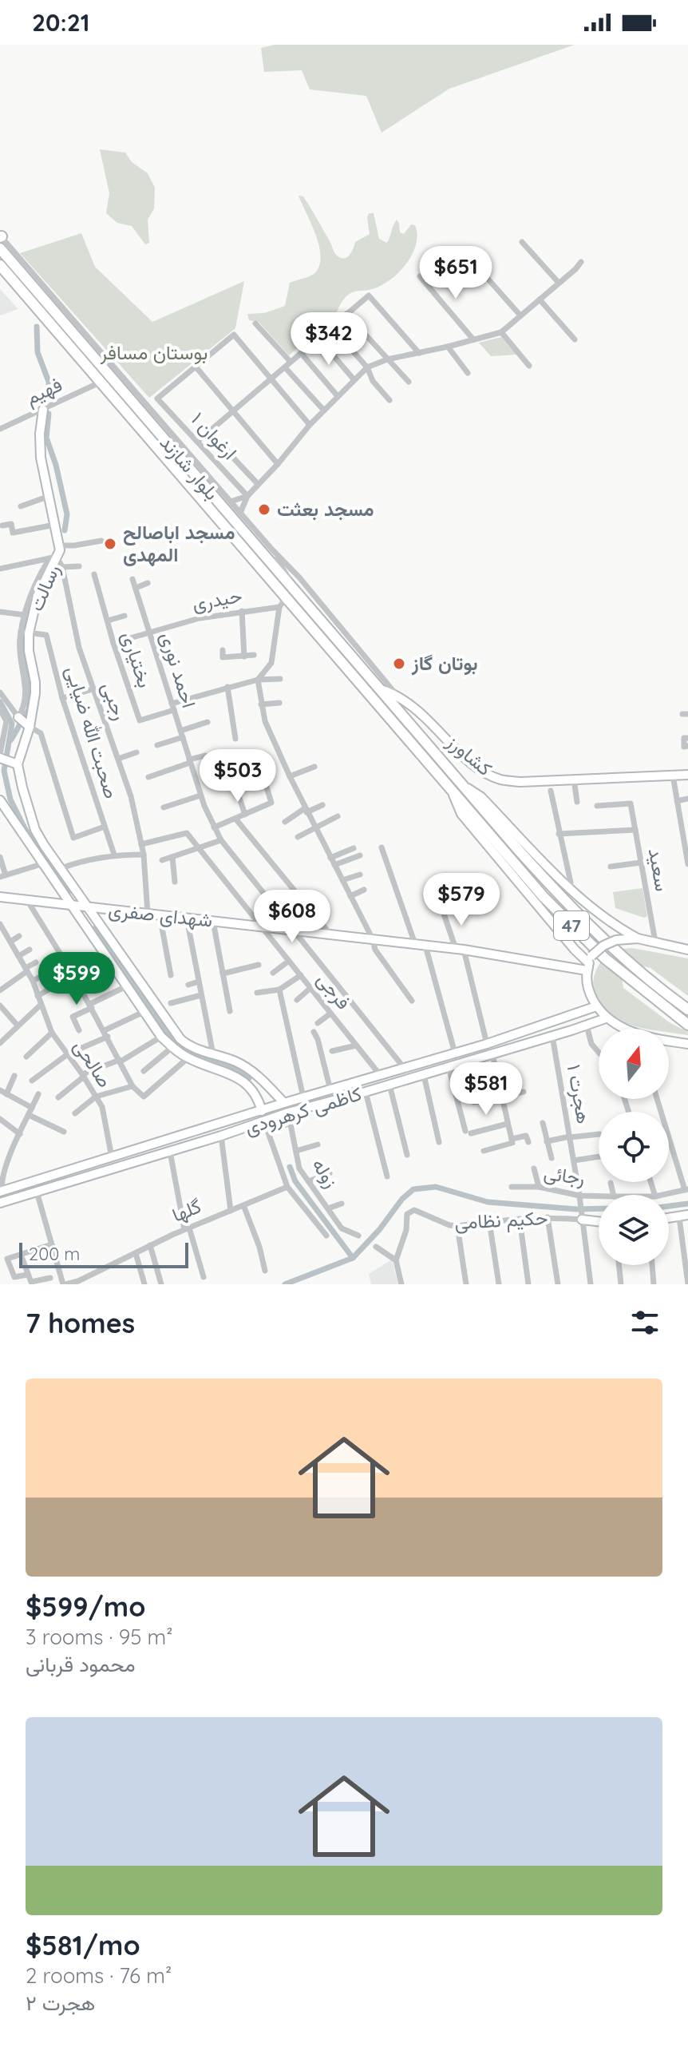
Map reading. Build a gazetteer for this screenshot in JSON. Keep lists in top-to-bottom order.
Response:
{
  "streets": {
    "highway": ["بلوار شازند", "47"],
    "street": [
      "فهیم",
      "ارغوان ۱",
      "رسالت",
      "حیدری",
      "بختیاری",
      "احمد نوری",
      "رجبی",
      "صحبت الله ضیایی",
      "کشاورز",
      "سعید",
      "شهدای صفری",
      "فرجی",
      "صالحی",
      "هجرت ۱",
      "کاظمی کرهرودی",
      "زوله",
      "رجائی",
      "گلها",
      "حکیم نظامی"
    ]
  },
  "crossings": [
    ["فهیم", "بلوار شازند"],
    ["فهیم", "رسالت"],
    ["بلوار شازند", "کشاورز"],
    ["رسالت", "رجبی"],
    ["رسالت", "صحبت الله ضیایی"],
    ["حیدری", "بختیاری"],
    ["حیدری", "احمد نوری"],
    ["بختیاری", "احمد نوری"],
    ["احمد نوری", "شهدای صفری"],
    ["احمد نوری", "کاظمی کرهرودی"],
    ["رجبی", "شهدای صفری"],
    ["شهدای صفری", "فرجی"],
    ["فرجی", "کاظمی کرهرودی"],
    ["صالحی", "کاظمی کرهرودی"],
    ["هجرت ۱", "کاظمی کرهرودی"],
    ["هجرت ۱", "رجائی"],
    ["هجرت ۱", "حکیم نظامی"],
    ["کاظمی کرهرودی", "زوله"]
  ],
  "parks": ["بوستان مسافر"],
  "places": ["مسجد بعثت", "مسجد اباصالح المهدی", "بوتان گاز"],
  "scale_bar": "200 m",
  "north": "top",
  "page": {
    "status": "20:21",
    "price": [
      "$651",
      "$342",
      "$503",
      "$579",
      "$608",
      "$599",
      "$581"
    ],
    "scale": "200 m",
    "heading": "7 homes",
    "list": [
      {
        "name": "$599/mo",
        "note": "3 rooms · 95 m² · محمود قربانی"
      },
      {
        "name": "$581/mo",
        "note": "2 rooms · 76 m² · هجرت ۲"
      }
    ]
  }
}
